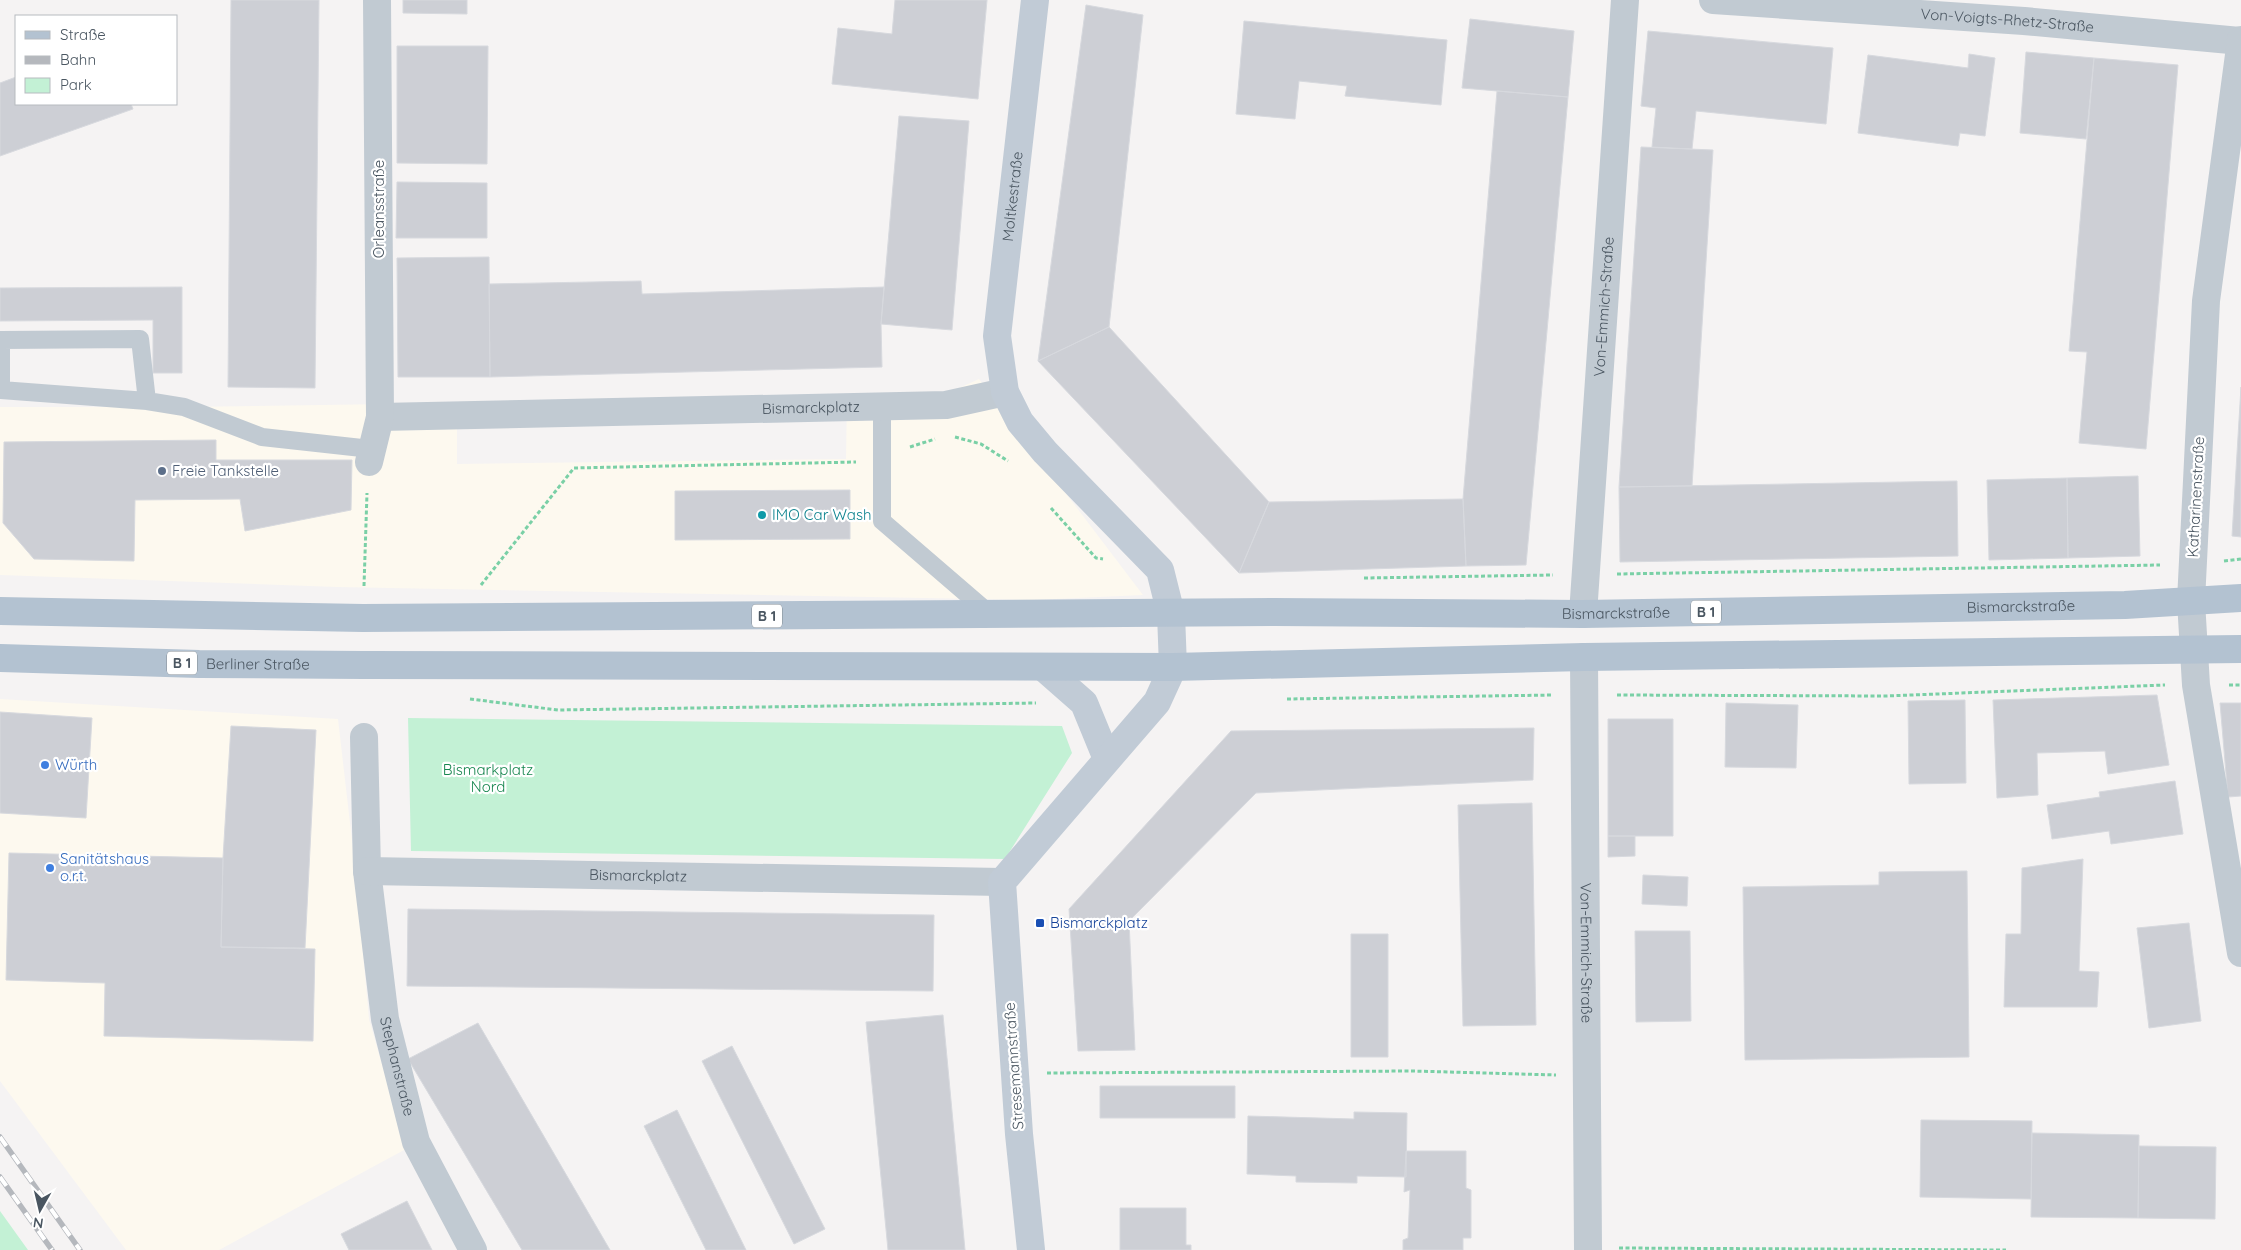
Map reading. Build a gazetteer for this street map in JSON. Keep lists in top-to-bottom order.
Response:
{
  "streets": {
    "main road": ["Bismarckstraße", "B 1", "Berliner Straße"],
    "street": [
      "Von-Voigts-Rhetz-Straße",
      "Moltkestraße",
      "Orleansstraße",
      "Von-Emmich-Straße",
      "Bismarckplatz",
      "Katharinenstraße",
      "Stresemannstraße",
      "Stephanstraße"
    ]
  },
  "crossings": [
    ["Von-Voigts-Rhetz-Straße", "Katharinenstraße"],
    ["Moltkestraße", "Bismarckplatz"],
    ["Orleansstraße", "Bismarckplatz"],
    ["Von-Emmich-Straße", "Bismarckstraße"],
    ["Von-Emmich-Straße", "B 1"],
    ["Bismarckplatz", "Stresemannstraße"],
    ["Bismarckplatz", "Stephanstraße"],
    ["Katharinenstraße", "Bismarckstraße"],
    ["Katharinenstraße", "B 1"],
    ["Bismarckstraße", "B 1"],
    ["B 1", "Berliner Straße"]
  ],
  "parks": ["Bismarkplatz Nord"],
  "places": {
    "other": [
      "Freie Tankstelle",
      "IMO Car Wash",
      "Würth",
      "Sanitätshaus o.r.t."
    ],
    "transit": ["Bismarckplatz"]
  },
  "legend": ["Straße", "Bahn", "Park"],
  "north": "bottom"
}
